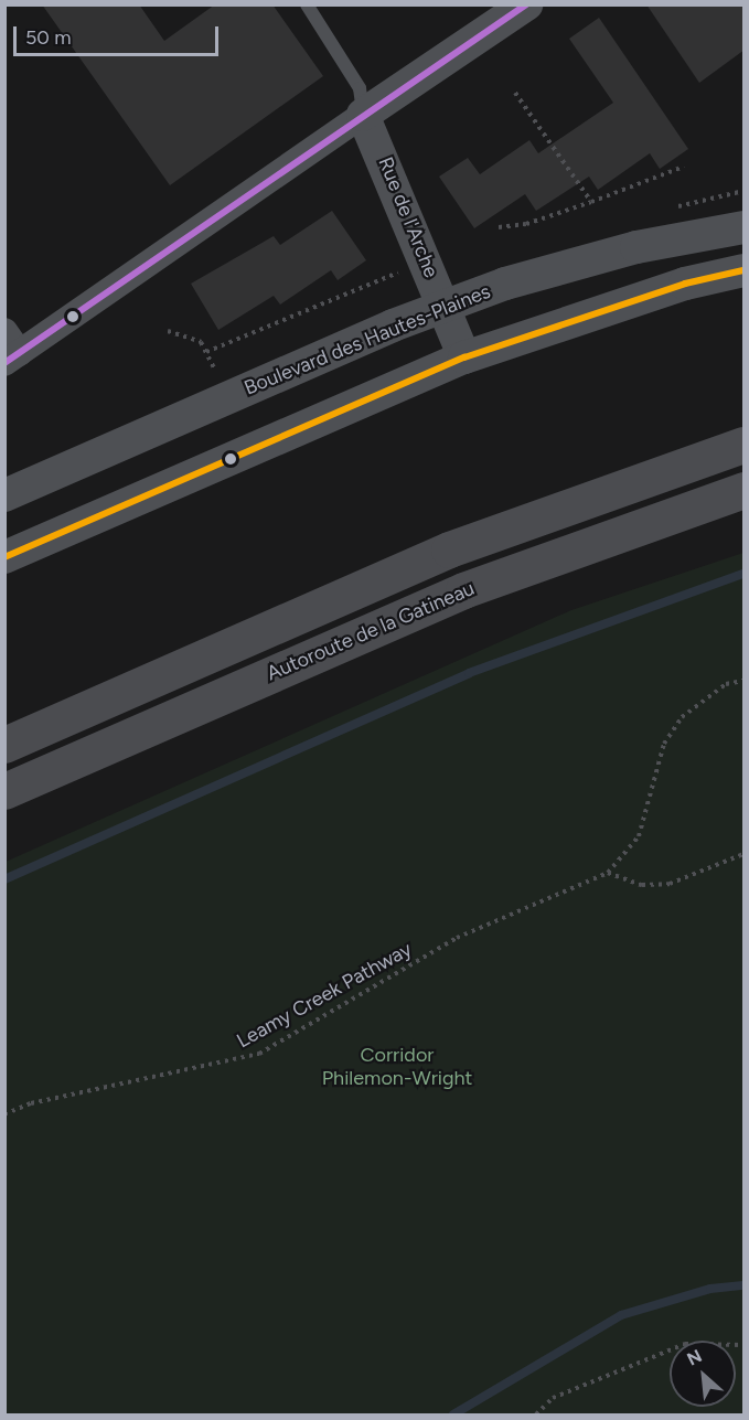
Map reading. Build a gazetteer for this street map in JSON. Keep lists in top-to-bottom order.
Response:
{
  "streets": {
    "highway": ["Autoroute de la Gatineau"],
    "street": ["Rue de l'Arche", "Boulevard des Hautes-Plaines"],
    "path": ["Leamy Creek Pathway"]
  },
  "crossings": [
    ["Rue de l'Arche", "Boulevard des Hautes-Plaines"]
  ],
  "parks": ["Corridor Philemon-Wright"],
  "scale_bar": "50 m",
  "north": "top left"
}
